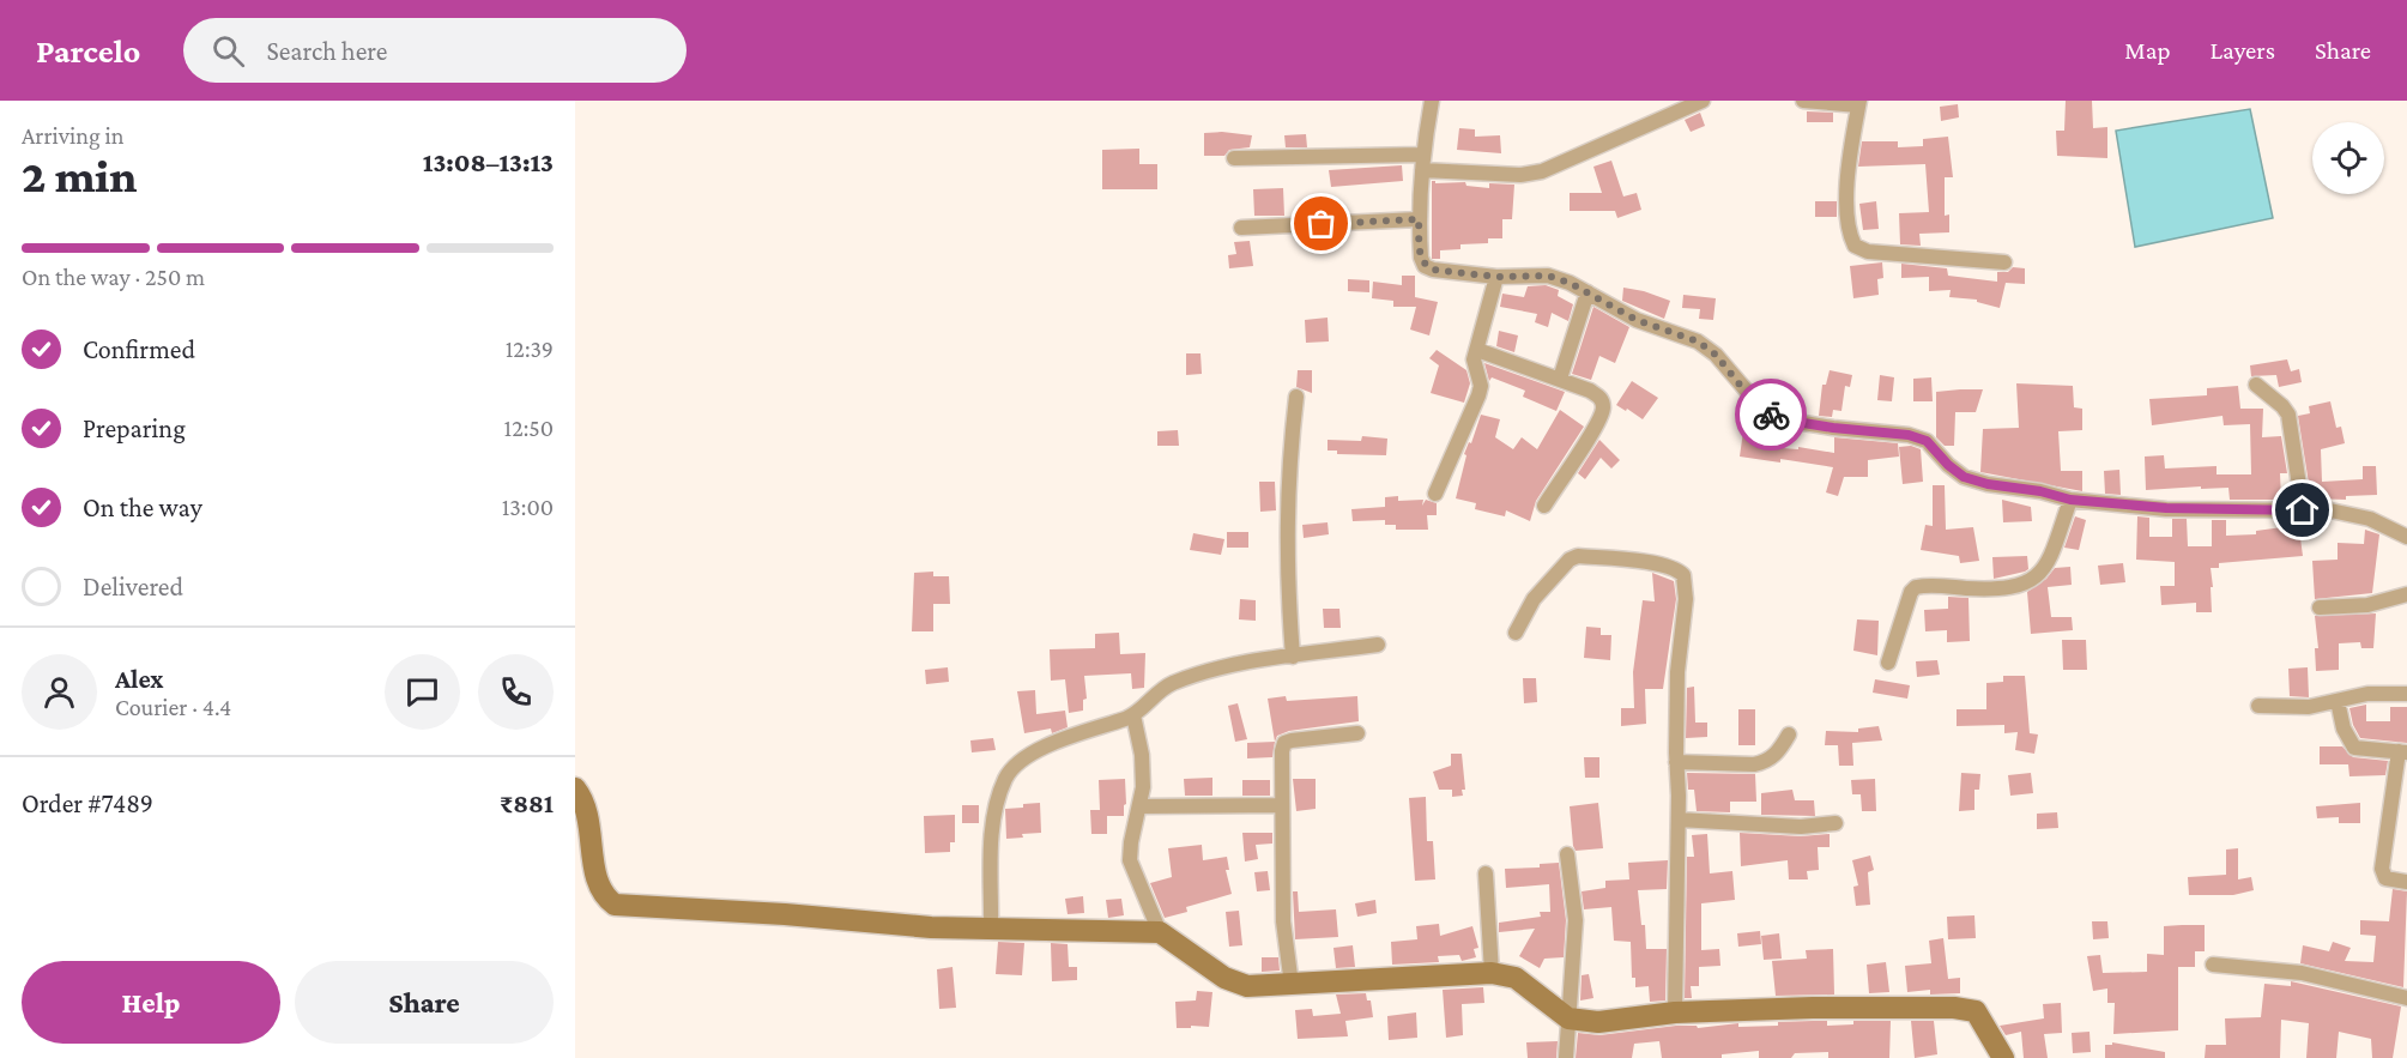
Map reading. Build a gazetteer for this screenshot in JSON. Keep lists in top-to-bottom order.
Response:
{
  "page": {
    "header": "Parcelo",
    "search": "Search here",
    "nav": ["Map", "Layers", "Share"],
    "heading": ["2 min", "Arriving in", "13:08–13:13"],
    "panel": [
      "Alex",
      "Courier · 4.4",
      "Order #7489",
      "₹881"
    ],
    "bar": "On the way · 250 m",
    "list": [
      ["Confirmed", "12:39"],
      ["Preparing", "12:50"],
      ["On the way", "13:00"],
      "Delivered"
    ],
    "buttons": ["Help", "Share"]
  }
}
